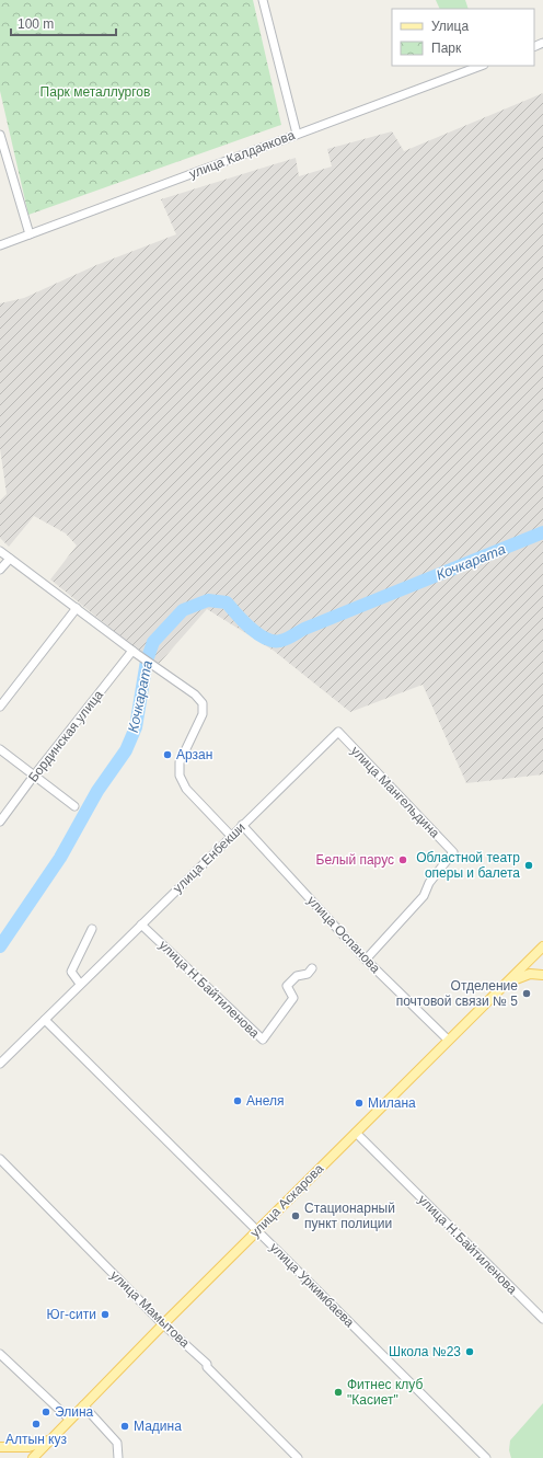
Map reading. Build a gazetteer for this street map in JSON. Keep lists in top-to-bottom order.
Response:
{
  "streets": {
    "main road": ["улица Аскарова"],
    "street": [
      "улица Калдаякова",
      "Бординская улица",
      "улица Мангельдина",
      "улица Енбекши",
      "улица Оспанова",
      "улица Н.Байтиленова",
      "улица Уркимбаева",
      "улица Мамытова"
    ]
  },
  "crossings": [
    ["улица Мангельдина", "улица Енбекши"],
    ["улица Мангельдина", "улица Оспанова"],
    ["улица Енбекши", "улица Оспанова"],
    ["улица Енбекши", "улица Н.Байтиленова"],
    ["улица Енбекши", "улица Уркимбаева"],
    ["улица Оспанова", "улица Аскарова"],
    ["улица Н.Байтиленова", "улица Аскарова"],
    ["улица Аскарова", "улица Уркимбаева"],
    ["улица Аскарова", "улица Мамытова"]
  ],
  "water": ["Кочкарата"],
  "parks": ["Парк металлургов"],
  "places": [
    "Арзан",
    "Белый парус",
    "Областной театр оперы и балета",
    "Отделение почтовой связи № 5",
    "Анеля",
    "Милана",
    "Стационарный пункт полиции",
    "Юг-сити",
    "Школа №23",
    "Фитнес клуб \"Касиет\"",
    "Элина",
    "Алтын куз",
    "Мадина"
  ],
  "legend": ["Улица", "Парк"],
  "scale_bar": "100 m"
}
